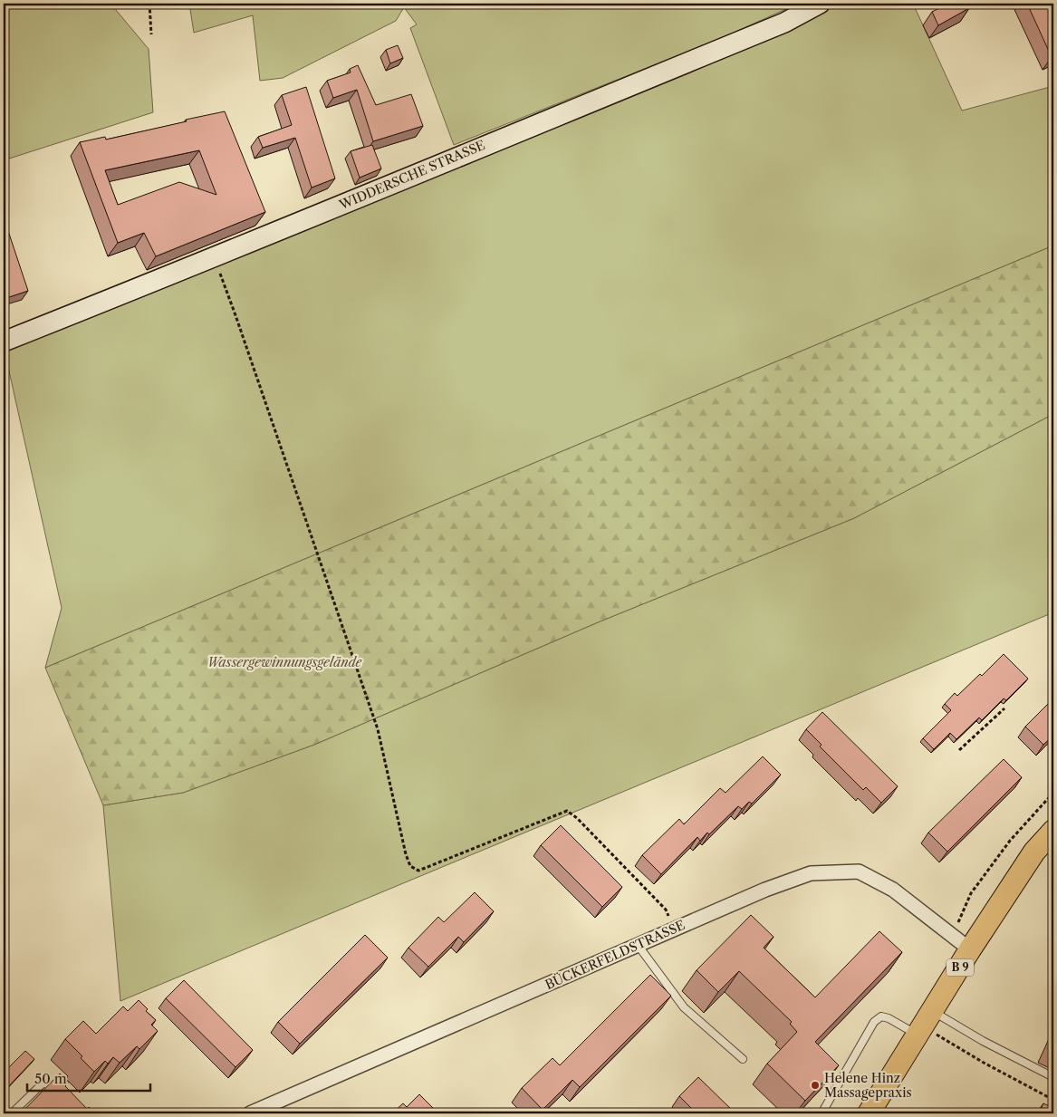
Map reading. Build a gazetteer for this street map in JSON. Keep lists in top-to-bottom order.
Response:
{
  "streets": {
    "main road": ["B 9"],
    "street": ["WIDDERSCHE STRASSE", "BÜCKERFELDSTRASSE"]
  },
  "crossings": [
    ["BÜCKERFELDSTRASSE", "B 9"]
  ],
  "parks": ["Wassergewinnungsgelände"],
  "places": ["Helene Hinz Massagepraxis"],
  "scale_bar": "50 m"
}
